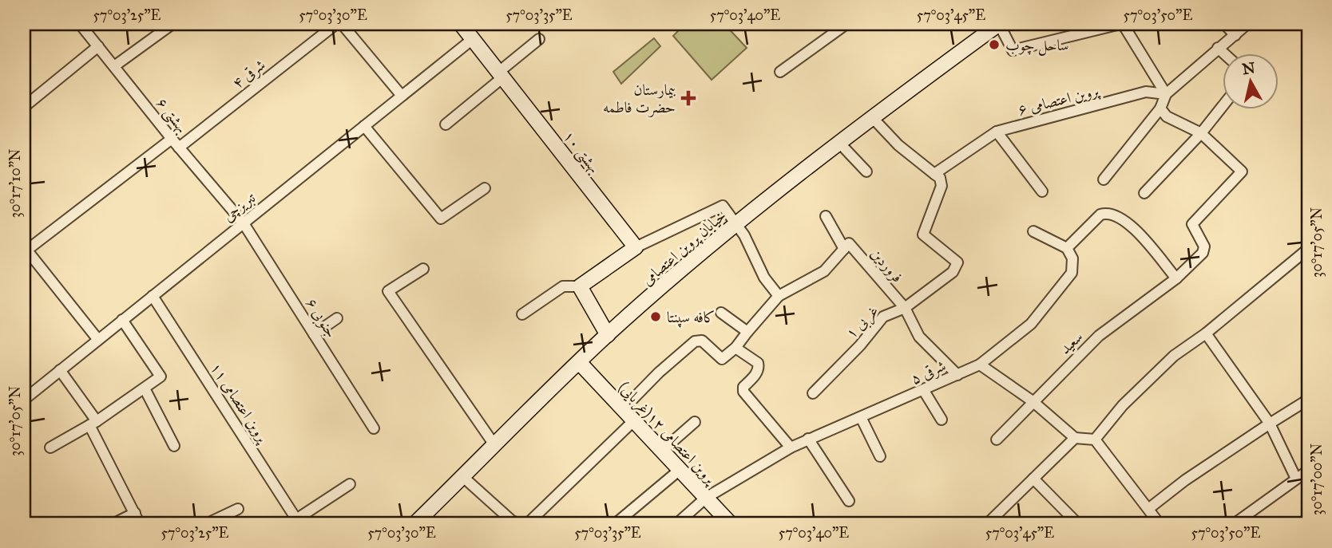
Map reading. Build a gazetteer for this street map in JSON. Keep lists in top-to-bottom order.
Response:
{
  "streets": {
    "street": [
      "شرقی ۴",
      "پروین اعتصامی ۶",
      "بهشتی ۶",
      "بهشتی ۱۰",
      "تبریزچی",
      "خیابان پروین اعتصامی",
      "فروردین",
      "جنوبی ۶",
      "غربی ۱",
      "سعید",
      "شرقی ۵",
      "پروین اعتصامی ۱۱",
      "پروین اعتصامی ۱۲(غربایی)"
    ]
  },
  "crossings": [
    ["شرقی ۴", "بهشتی ۶"],
    ["پروین اعتصامی ۶", "غربی ۱"],
    ["بهشتی ۶", "تبریزچی"],
    ["بهشتی ۶", "جنوبی ۶"],
    ["بهشتی ۱۰", "تبریزچی"],
    ["تبریزچی", "جنوبی ۶"],
    ["تبریزچی", "پروین اعتصامی ۱۱"],
    ["خیابان پروین اعتصامی", "پروین اعتصامی ۱۲(غربایی)"],
    ["فروردین", "غربی ۱"],
    ["فروردین", "شرقی ۵"],
    ["شرقی ۵", "پروین اعتصامی ۱۲(غربایی)"]
  ],
  "places": {
    "other": ["ساحل چوب", "کافه سپنتا"],
    "health": ["بیمارستان حضرت فاطمه"]
  },
  "north": "top",
  "coordinates": [
    "57°03'25\"E",
    "57°03'30\"E",
    "57°03'35\"E",
    "57°03'40\"E",
    "57°03'45\"E",
    "57°03'50\"E",
    "30°17'10\"N",
    "30°17'05\"N",
    "30°17'00\"N"
  ]
}
